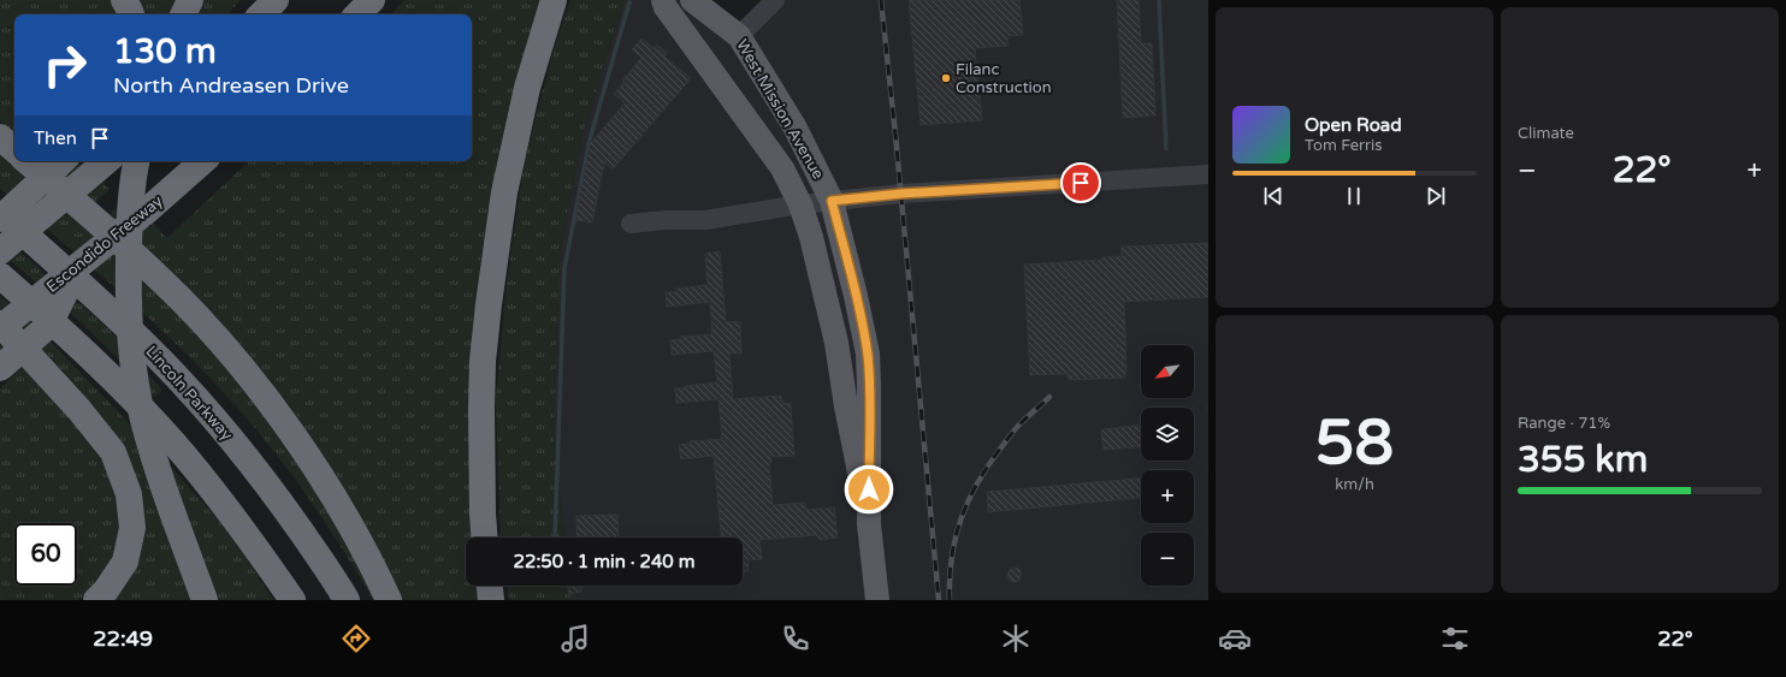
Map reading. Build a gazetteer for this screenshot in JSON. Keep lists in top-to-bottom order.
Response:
{
  "streets": {
    "highway": ["Escondido Freeway", "Lincoln Parkway"],
    "main road": ["West Mission Avenue"]
  },
  "places": ["Filanc Construction"],
  "north": "bottom left",
  "page": {
    "tile": [
      "Climate",
      ["58", "km/h"],
      ["Range · 71%", "355 km"]
    ],
    "turn": ["130 m", "North Andreasen Drive"],
    "song": ["Open Road", "Tom Ferris"],
    "then": "Then",
    "heat": ["−", "22°", "+"],
    "map_buttons": ["+", "−"],
    "limit": "60",
    "trip": "22:50 · 1 min · 240 m",
    "tabs": ["22:49", "22°"]
  }
}
